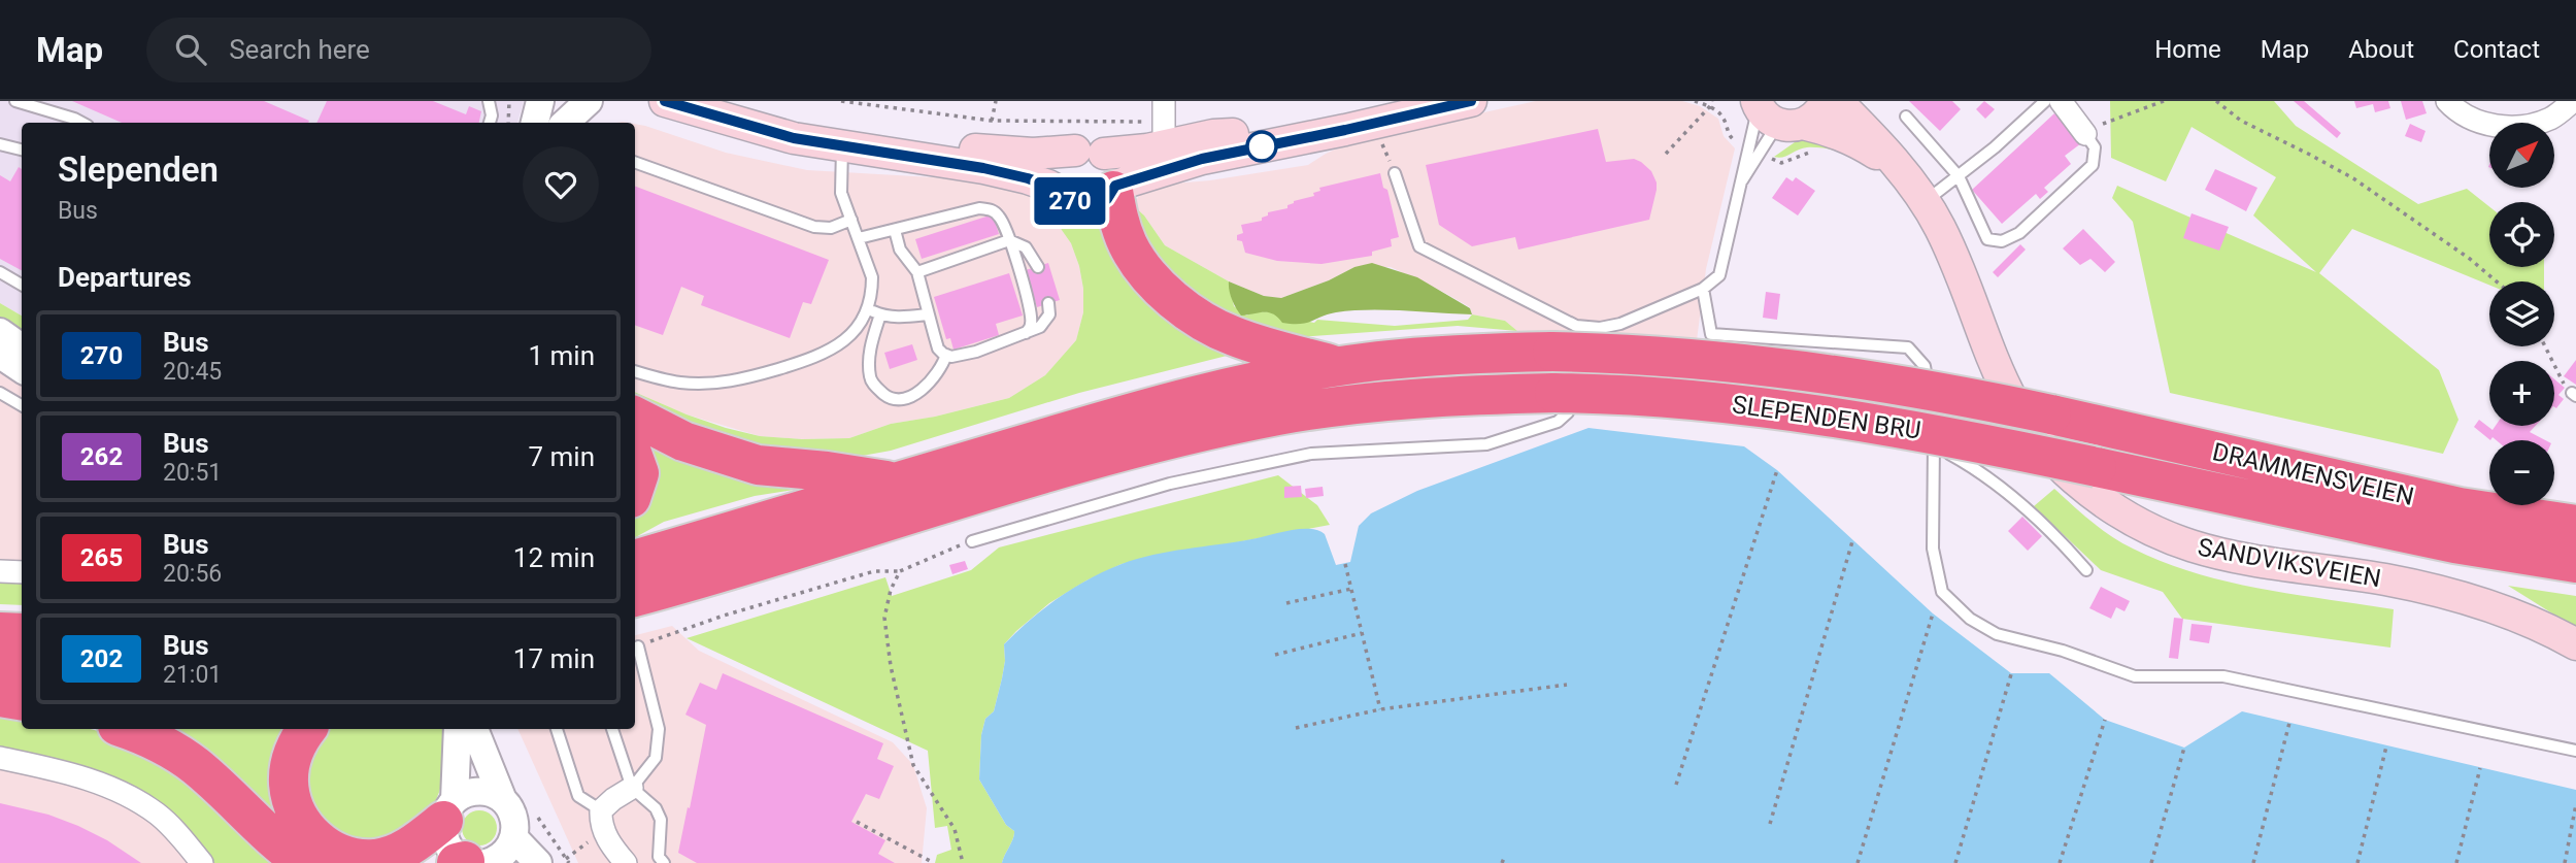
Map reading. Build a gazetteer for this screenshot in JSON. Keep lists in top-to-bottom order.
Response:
{
  "streets": {
    "highway": ["SLEPENDEN BRU", "DRAMMENSVEIEN"],
    "main road": ["SANDVIKSVEIEN"]
  },
  "crossings": [
    ["SLEPENDEN BRU", "DRAMMENSVEIEN"]
  ],
  "lines": ["bus line 270"],
  "north": "top right",
  "page": {
    "header": "Map",
    "search": "Search here",
    "nav": [
      "Home",
      "Map",
      "About",
      "Contact"
    ],
    "on_map": "270",
    "map_buttons": ["+", "−"],
    "heading": [
      ["Slependen", "Bus"],
      "Departures"
    ],
    "list": [
      {
        "mark": "270",
        "name": "Bus",
        "note": "20:45",
        "value": "1 min"
      },
      {
        "mark": "262",
        "name": "Bus",
        "note": "20:51",
        "value": "7 min"
      },
      {
        "mark": "265",
        "name": "Bus",
        "note": "20:56",
        "value": "12 min"
      },
      {
        "mark": "202",
        "name": "Bus",
        "note": "21:01",
        "value": "17 min"
      }
    ]
  }
}
